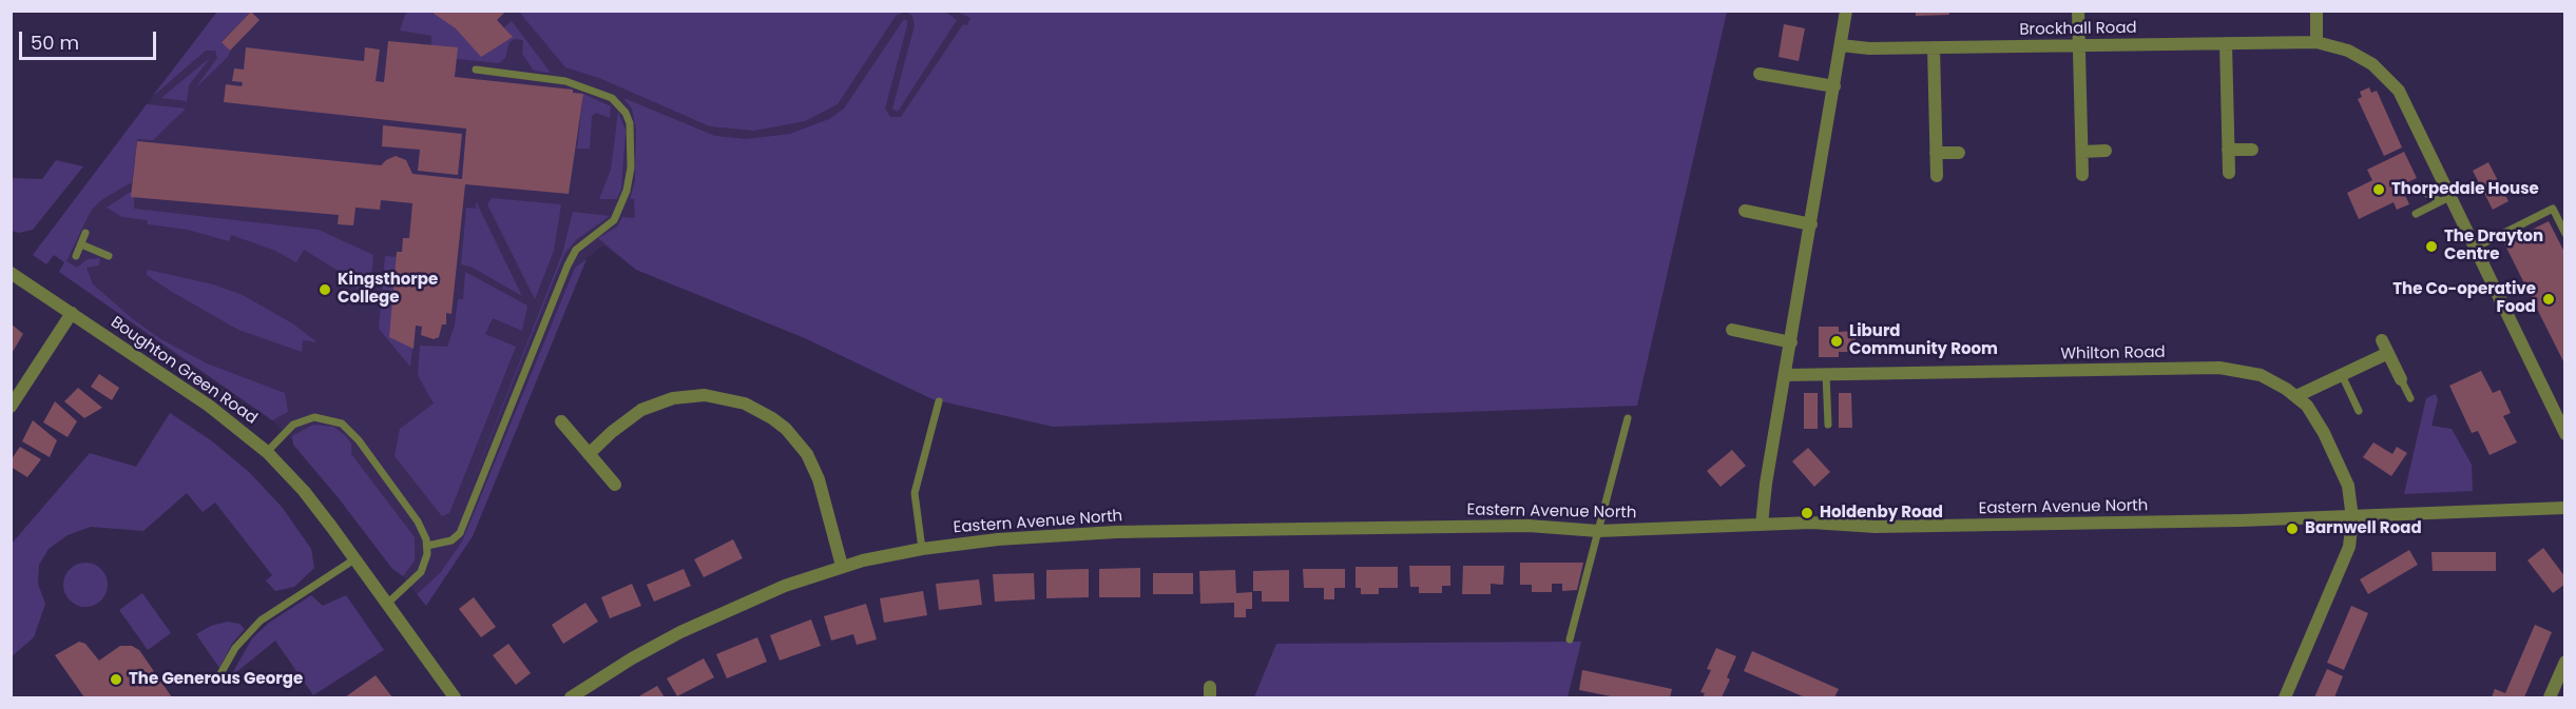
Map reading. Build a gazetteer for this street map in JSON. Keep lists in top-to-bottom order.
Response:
{
  "streets": {
    "street": [
      "Brockhall Road",
      "Whilton Road",
      "Boughton Green Road",
      "Eastern Avenue North"
    ]
  },
  "crossings": [
    ["Whilton Road", "Eastern Avenue North"]
  ],
  "places": [
    "Thorpedale House",
    "The Drayton Centre",
    "Kingsthorpe College",
    "The Co-operative Food",
    "Liburd Community Room",
    "Holdenby Road",
    "Barnwell Road",
    "The Generous George"
  ],
  "scale_bar": "50 m"
}
